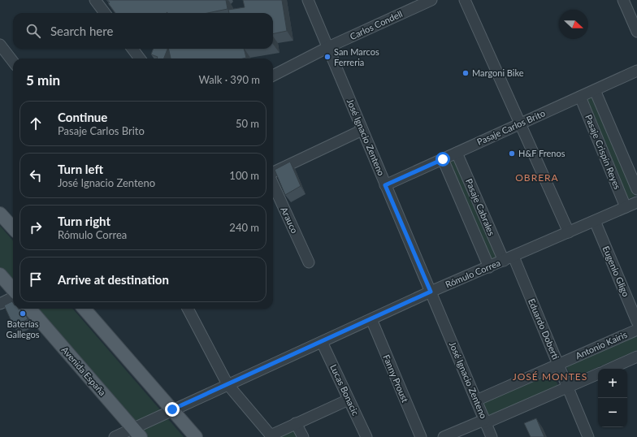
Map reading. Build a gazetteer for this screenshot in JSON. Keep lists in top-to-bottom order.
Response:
{
  "streets": {
    "main road": ["Avenida España"],
    "street": [
      "Carlos Condell",
      "Pasaje Carlos Brito",
      "José Ignacio Zenteno",
      "Pasaje Crispín Reyes",
      "Pasaje Cabrales",
      "Arauco",
      "Eugenio Gligo",
      "Rómulo Correa",
      "Eduardo Doberti",
      "Antonio Kairis",
      "Fanny Proust",
      "Lucas Bonacic"
    ]
  },
  "crossings": [
    ["Carlos Condell", "José Ignacio Zenteno"],
    ["Pasaje Carlos Brito", "José Ignacio Zenteno"],
    ["Pasaje Carlos Brito", "Pasaje Crispín Reyes"],
    ["Pasaje Carlos Brito", "Pasaje Cabrales"],
    ["José Ignacio Zenteno", "Rómulo Correa"],
    ["José Ignacio Zenteno", "Antonio Kairis"],
    ["Pasaje Crispín Reyes", "Rómulo Correa"],
    ["Pasaje Cabrales", "Rómulo Correa"],
    ["Pasaje Cabrales", "Eduardo Doberti"],
    ["Eugenio Gligo", "Rómulo Correa"],
    ["Rómulo Correa", "Eduardo Doberti"],
    ["Rómulo Correa", "Avenida España"],
    ["Rómulo Correa", "Fanny Proust"],
    ["Rómulo Correa", "Lucas Bonacic"],
    ["Eduardo Doberti", "Antonio Kairis"]
  ],
  "districts": ["OBRERA", "JOSÉ MONTES"],
  "places": [
    "San Marcos Ferreria",
    "Margoni Bike",
    "H&F Frenos",
    "Baterías Gallegos"
  ],
  "north": "right",
  "page": {
    "search": "Search here",
    "heading": ["5 min", "Walk · 390 m"],
    "list": [
      ["Continue", "Pasaje Carlos Brito", "50 m"],
      ["Turn left", "José Ignacio Zenteno", "100 m"],
      ["Turn right", "Rómulo Correa", "240 m"],
      "Arrive at destination"
    ],
    "map_buttons": ["+", "−"]
  }
}
